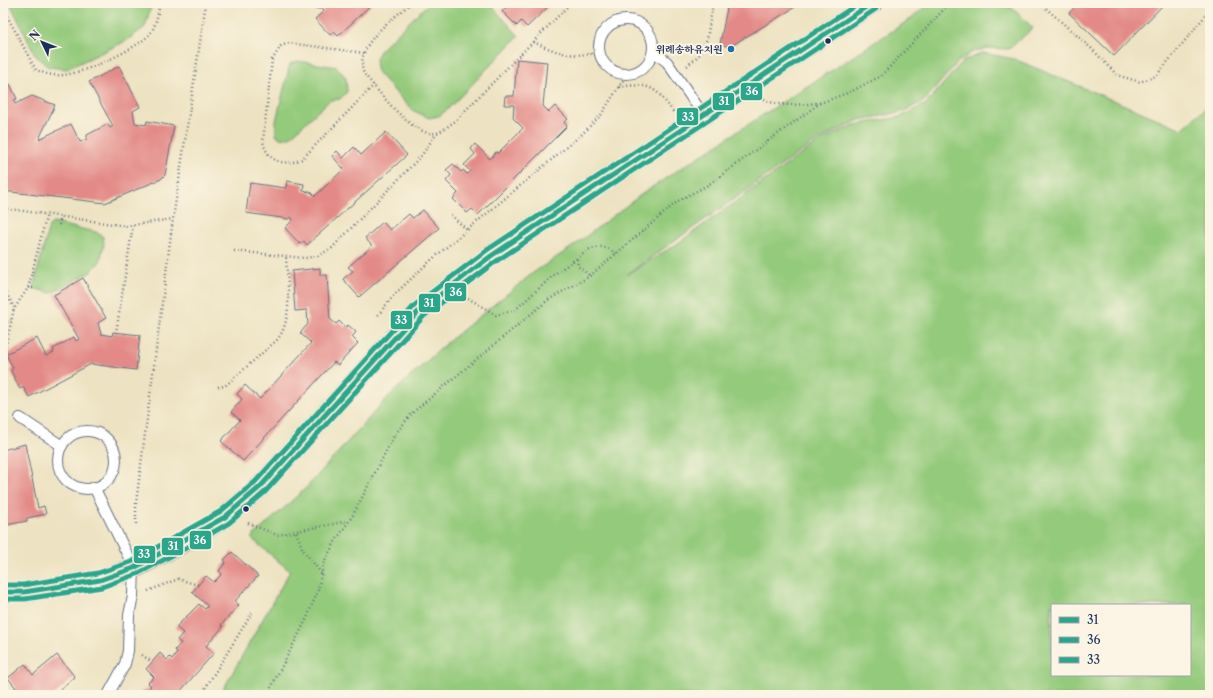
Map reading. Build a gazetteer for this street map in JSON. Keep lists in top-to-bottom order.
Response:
{
  "places": ["위례송하유치원"],
  "lines": ["transit line 31", "transit line 33", "transit line 36"],
  "legend": ["31", "36", "33"],
  "north": "top left"
}
